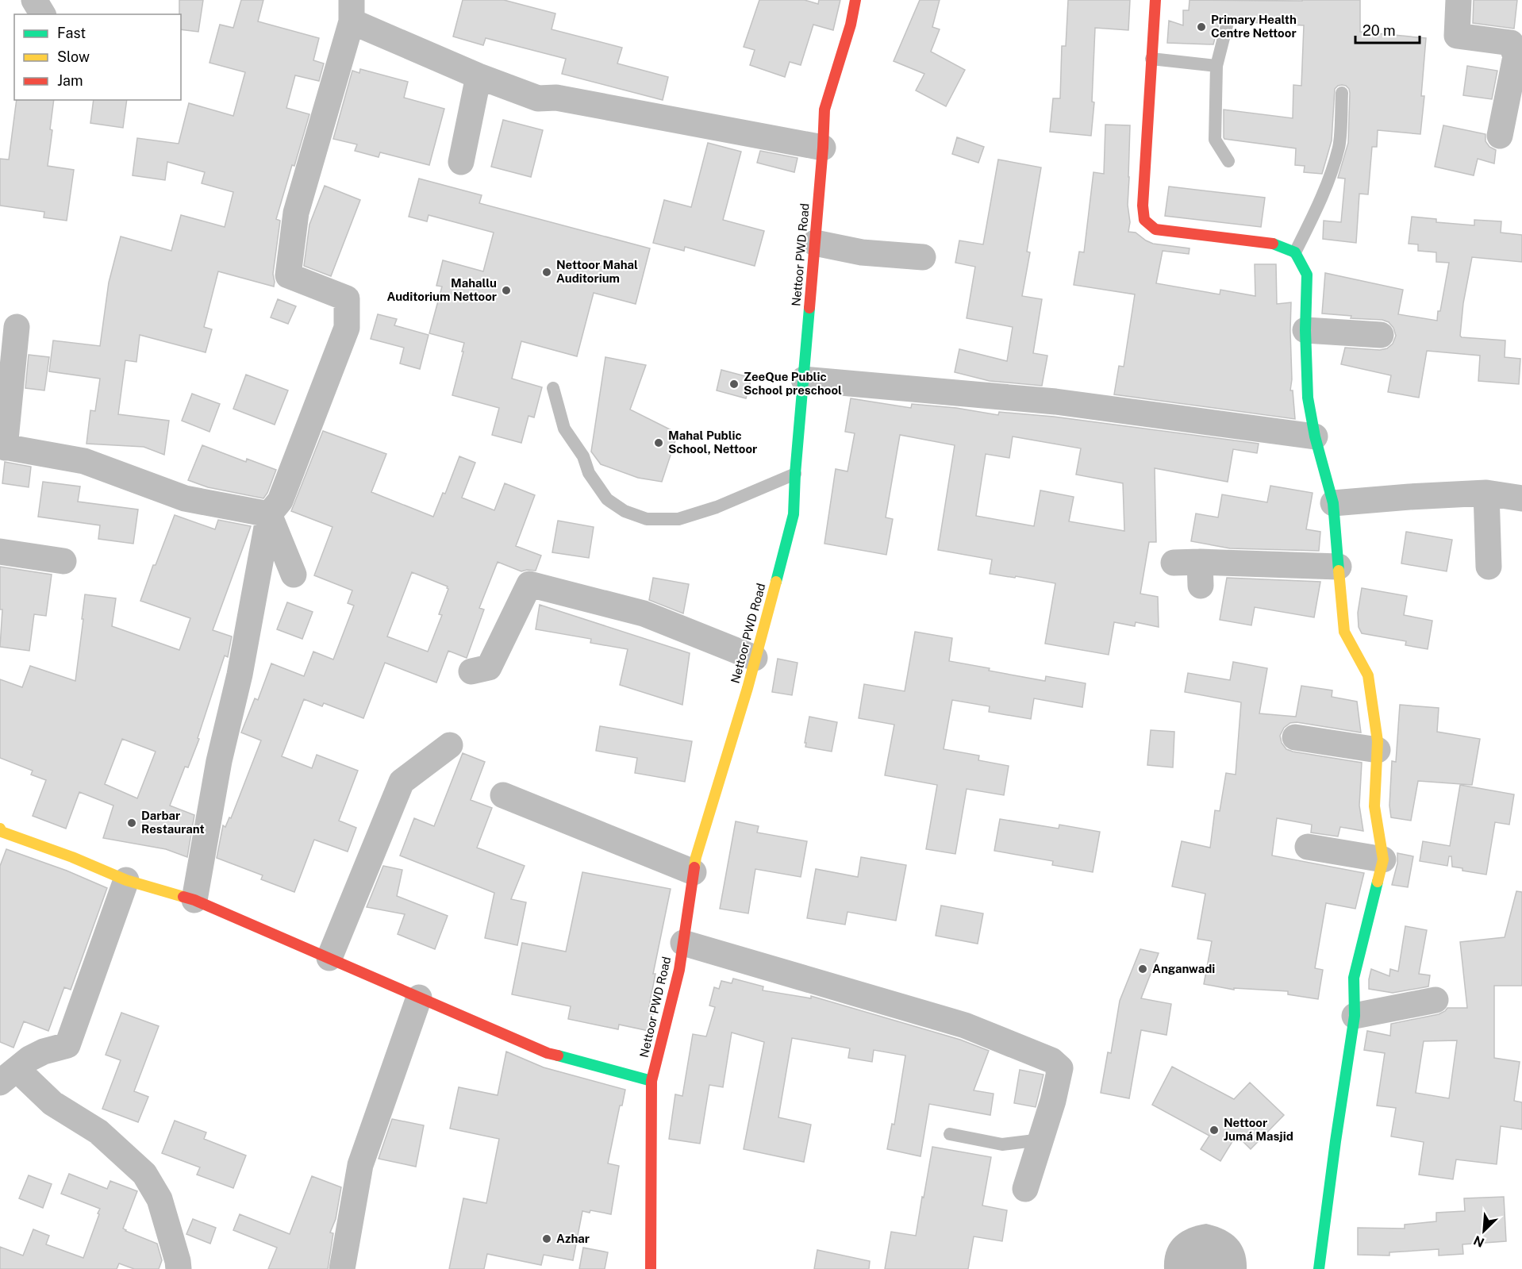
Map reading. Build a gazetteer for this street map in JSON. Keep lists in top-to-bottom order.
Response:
{
  "streets": {
    "street": ["Nettoor PWD Road"]
  },
  "places": [
    "Primary Health Centre Nettoor",
    "Nettoor Mahal Auditorium",
    "Mahallu Auditorium Nettoor",
    "ZeeQue Public School preschool",
    "Mahal Public School, Nettoor",
    "Darbar Restaurant",
    "Anganwadi",
    "Nettoor Jumá Masjid",
    "Azhar"
  ],
  "legend": ["Fast", "Slow", "Jam"],
  "scale_bar": "20 m",
  "north": "bottom left"
}
